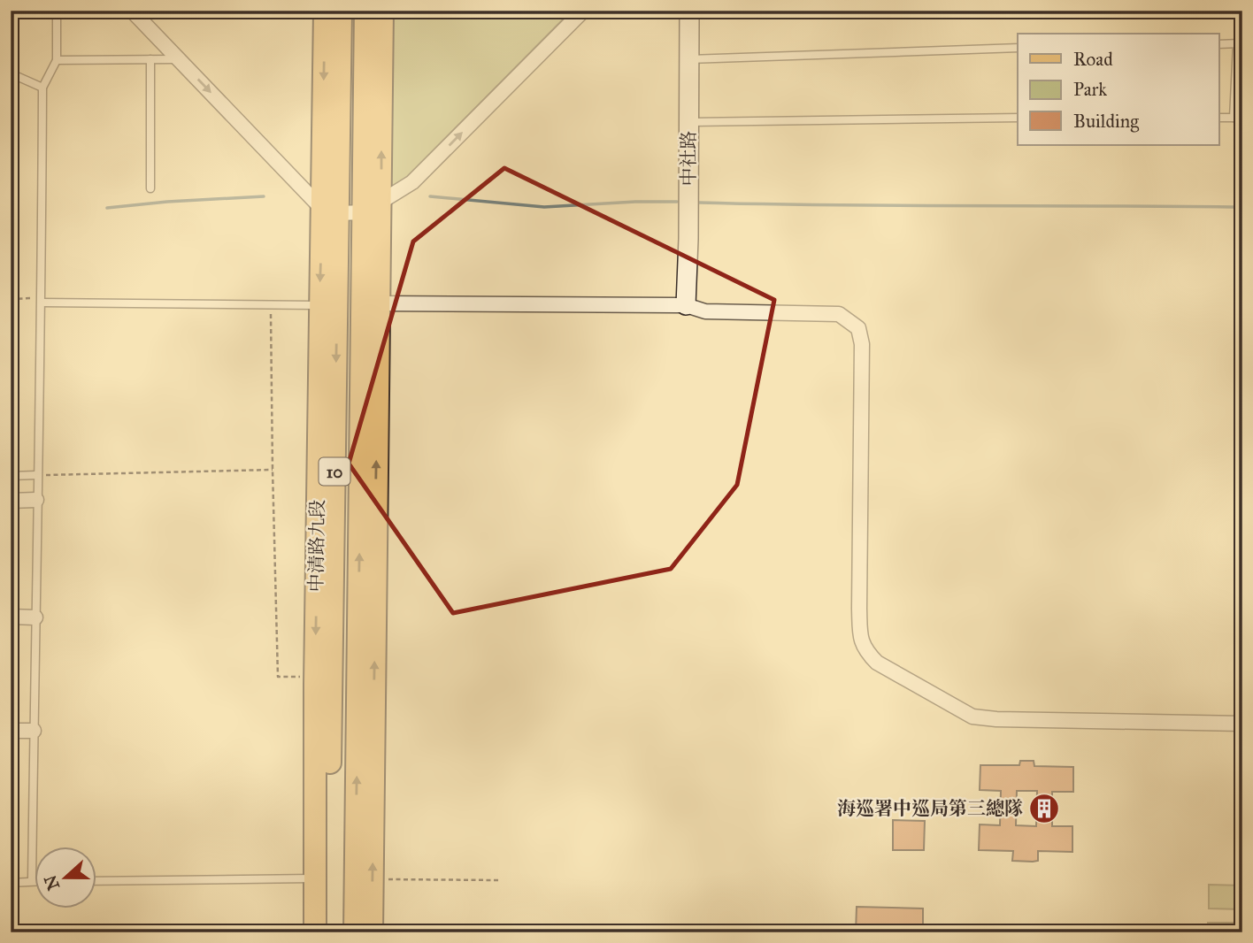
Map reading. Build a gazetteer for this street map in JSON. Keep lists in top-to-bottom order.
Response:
{
  "streets": {
    "main road": ["10", "中清路九段"],
    "street": ["中社路"]
  },
  "places": {
    "building": ["海巡署中巡局第三總隊"]
  },
  "legend": ["Road", "Park", "Building"],
  "north": "left"
}
